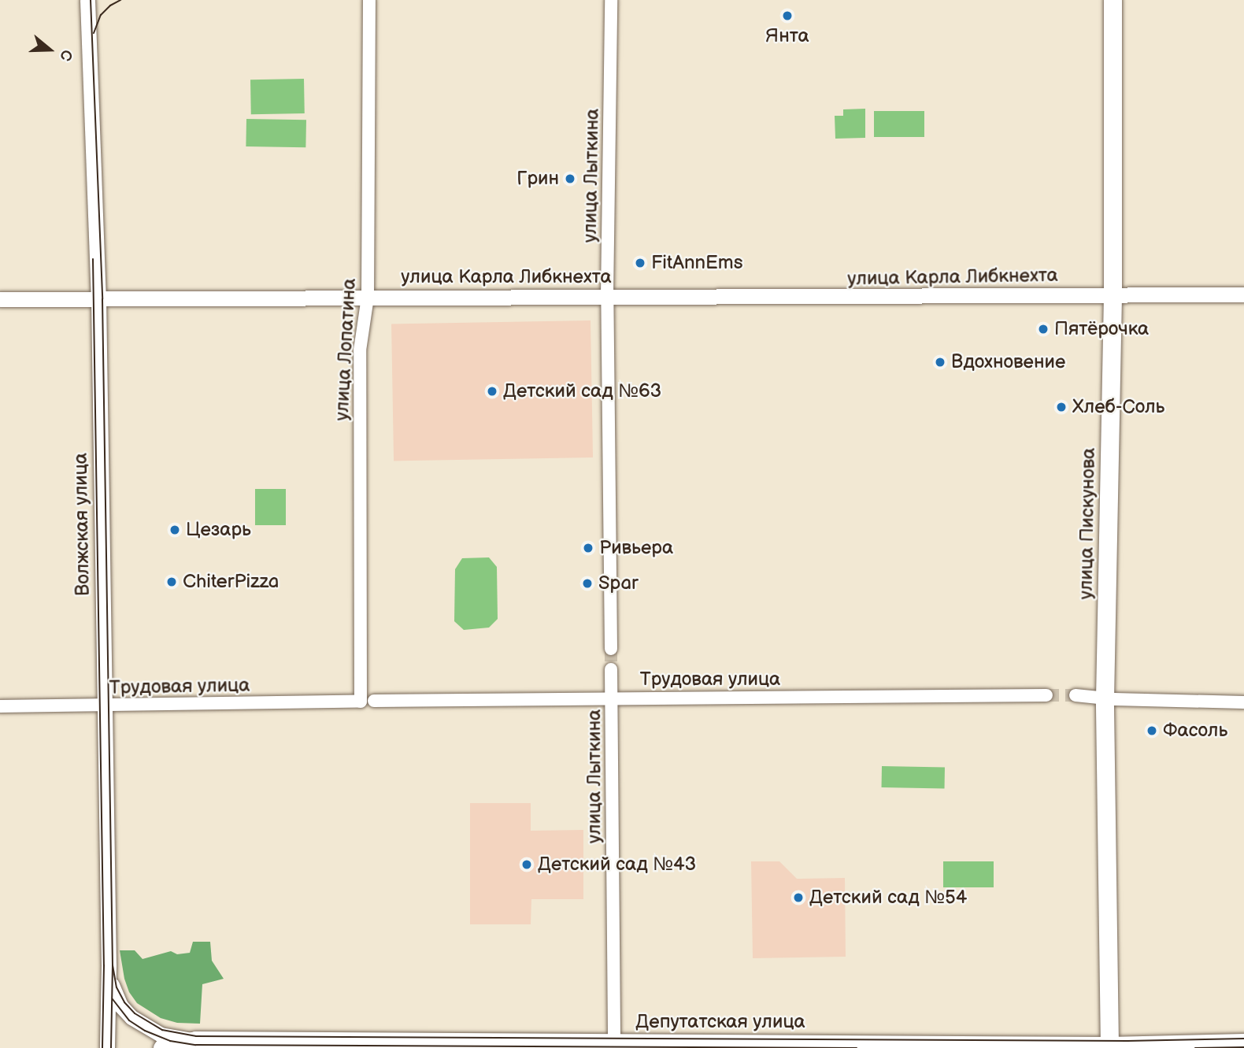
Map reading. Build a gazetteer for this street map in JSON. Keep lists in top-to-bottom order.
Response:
{
  "streets": {
    "main road": ["улица Пискунова", "Депутатская улица"],
    "street": [
      "улица Лыткина",
      "улица Карла Либкнехта",
      "улица Лопатина",
      "Волжская улица",
      "Трудовая улица"
    ]
  },
  "crossings": [
    ["улица Лыткина", "улица Карла Либкнехта"],
    ["улица Лыткина", "Трудовая улица"],
    ["улица Лыткина", "Депутатская улица"],
    ["улица Карла Либкнехта", "улица Лопатина"],
    ["улица Карла Либкнехта", "улица Пискунова"],
    ["улица Карла Либкнехта", "Волжская улица"],
    ["улица Лопатина", "Трудовая улица"],
    ["улица Пискунова", "Депутатская улица"],
    ["Волжская улица", "Трудовая улица"],
    ["Волжская улица", "Депутатская улица"]
  ],
  "places": [
    "Янта",
    "Грин",
    "FitAnnEms",
    "Пятёрочка",
    "Вдохновение",
    "Детский сад №63",
    "Хлеб-Соль",
    "Цезарь",
    "Ривьера",
    "ChiterPizza",
    "Spar",
    "Фасоль",
    "Детский сад №43",
    "Детский сад №54"
  ],
  "north": "right"
}
